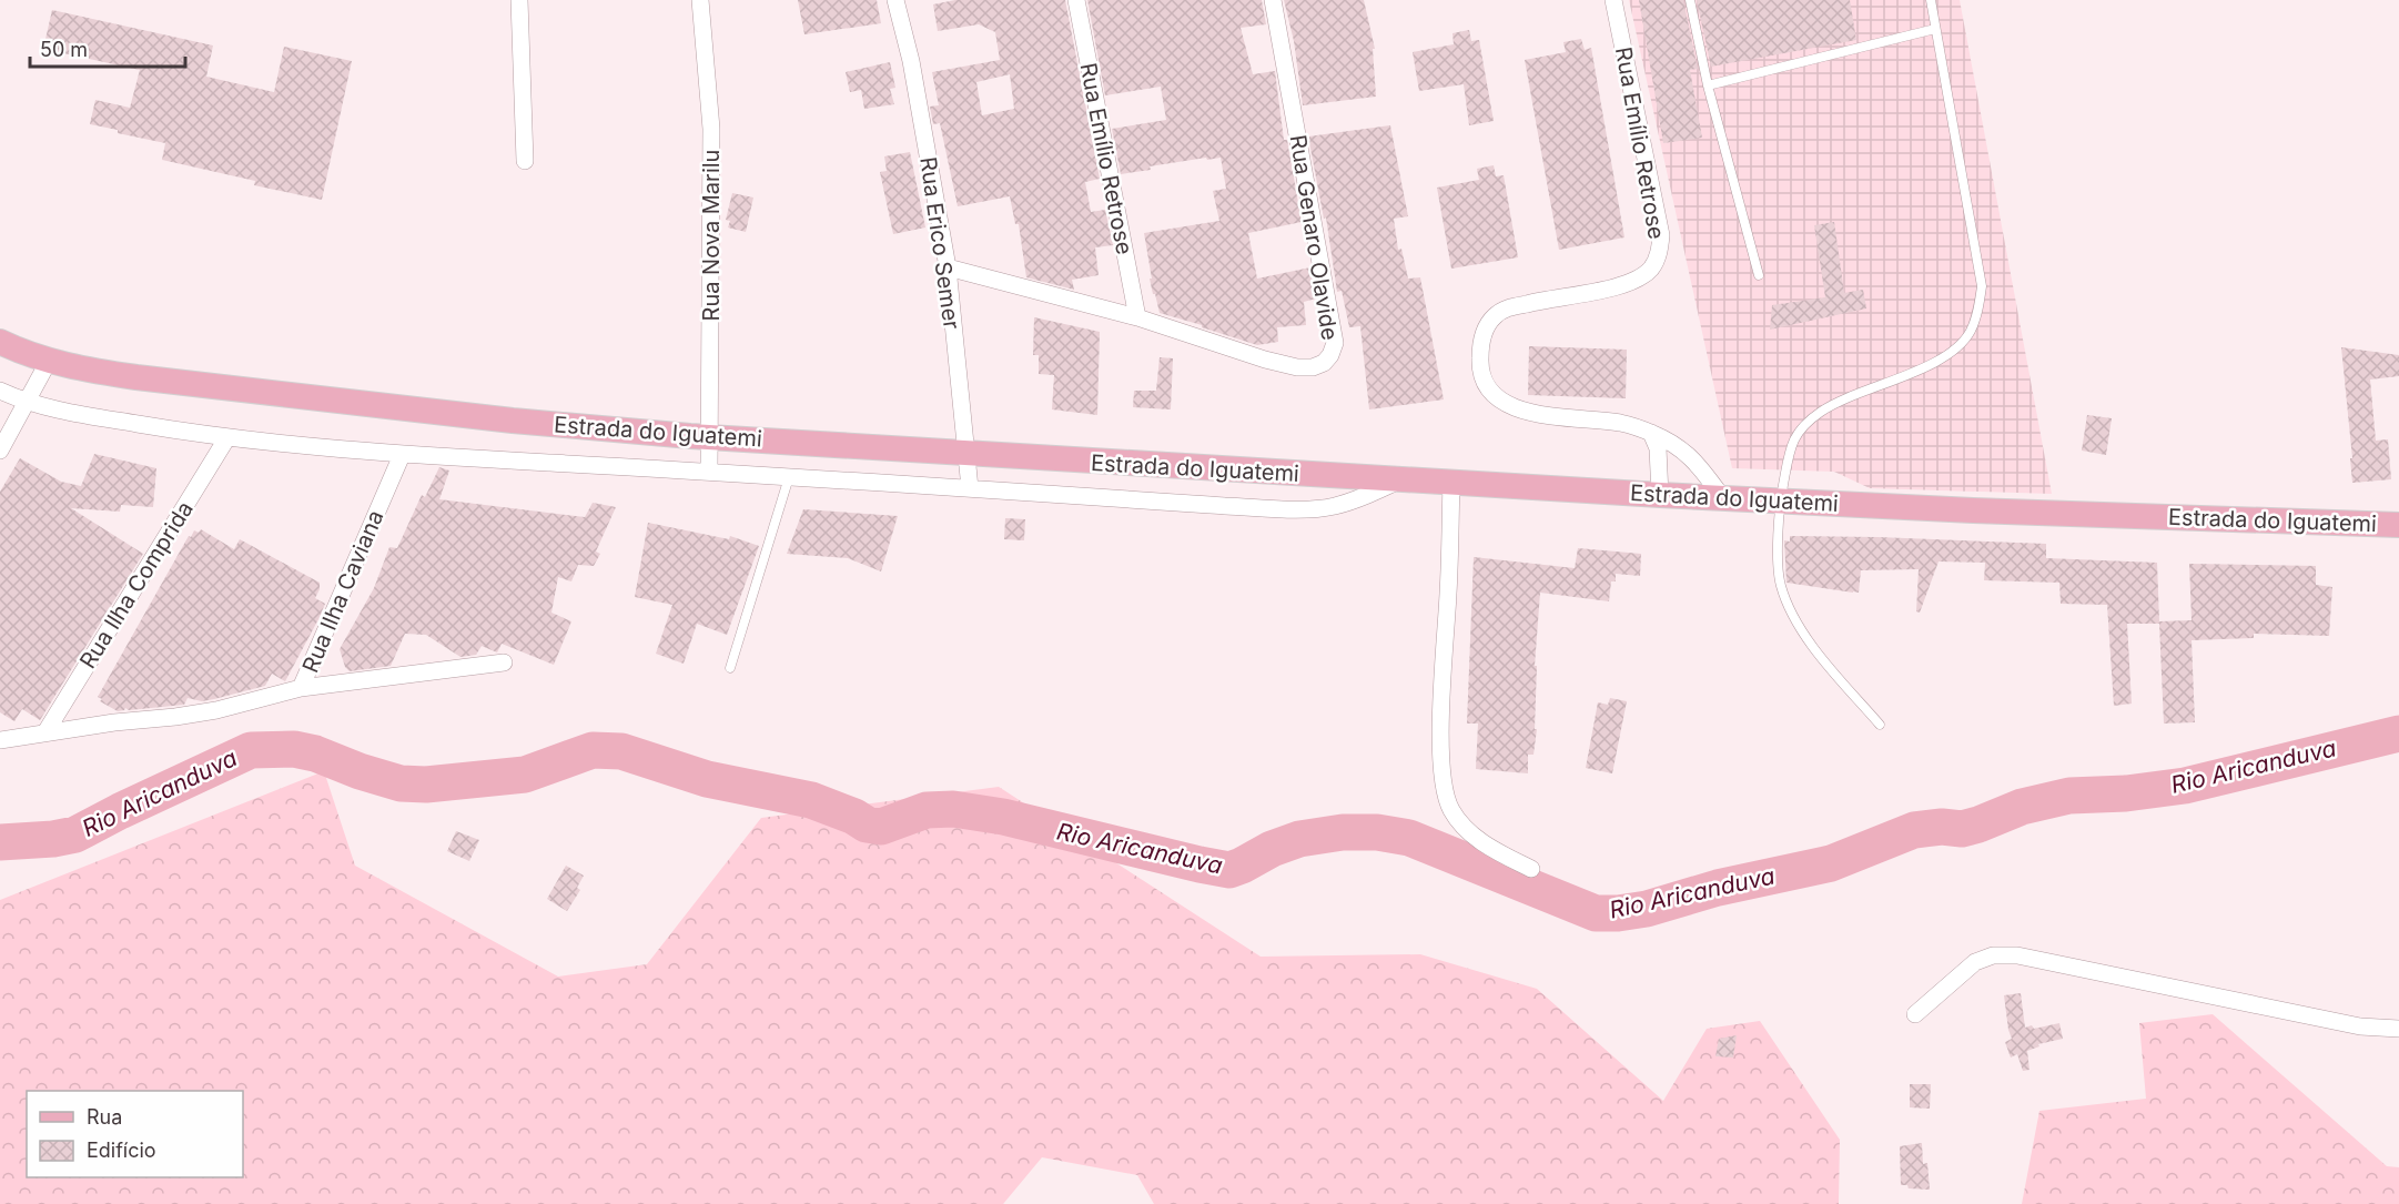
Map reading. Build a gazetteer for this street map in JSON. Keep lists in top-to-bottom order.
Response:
{
  "streets": {
    "main road": ["Estrada do Iguatemi"],
    "street": [
      "Rua Emílio Retrose",
      "Rua Nova Marilu",
      "Rua Genaro Olavide",
      "Rua Erico Semer",
      "Rua Ilha Comprida",
      "Rua Ilha Caviana"
    ]
  },
  "crossings": [
    ["Rua Emílio Retrose", "Rua Genaro Olavide"],
    ["Rua Emílio Retrose", "Estrada do Iguatemi"],
    ["Rua Nova Marilu", "Estrada do Iguatemi"],
    ["Rua Genaro Olavide", "Rua Erico Semer"],
    ["Rua Erico Semer", "Estrada do Iguatemi"]
  ],
  "water": ["Rio Aricanduva"],
  "legend": ["Rua", "Edifício"],
  "scale_bar": "50 m"
}
